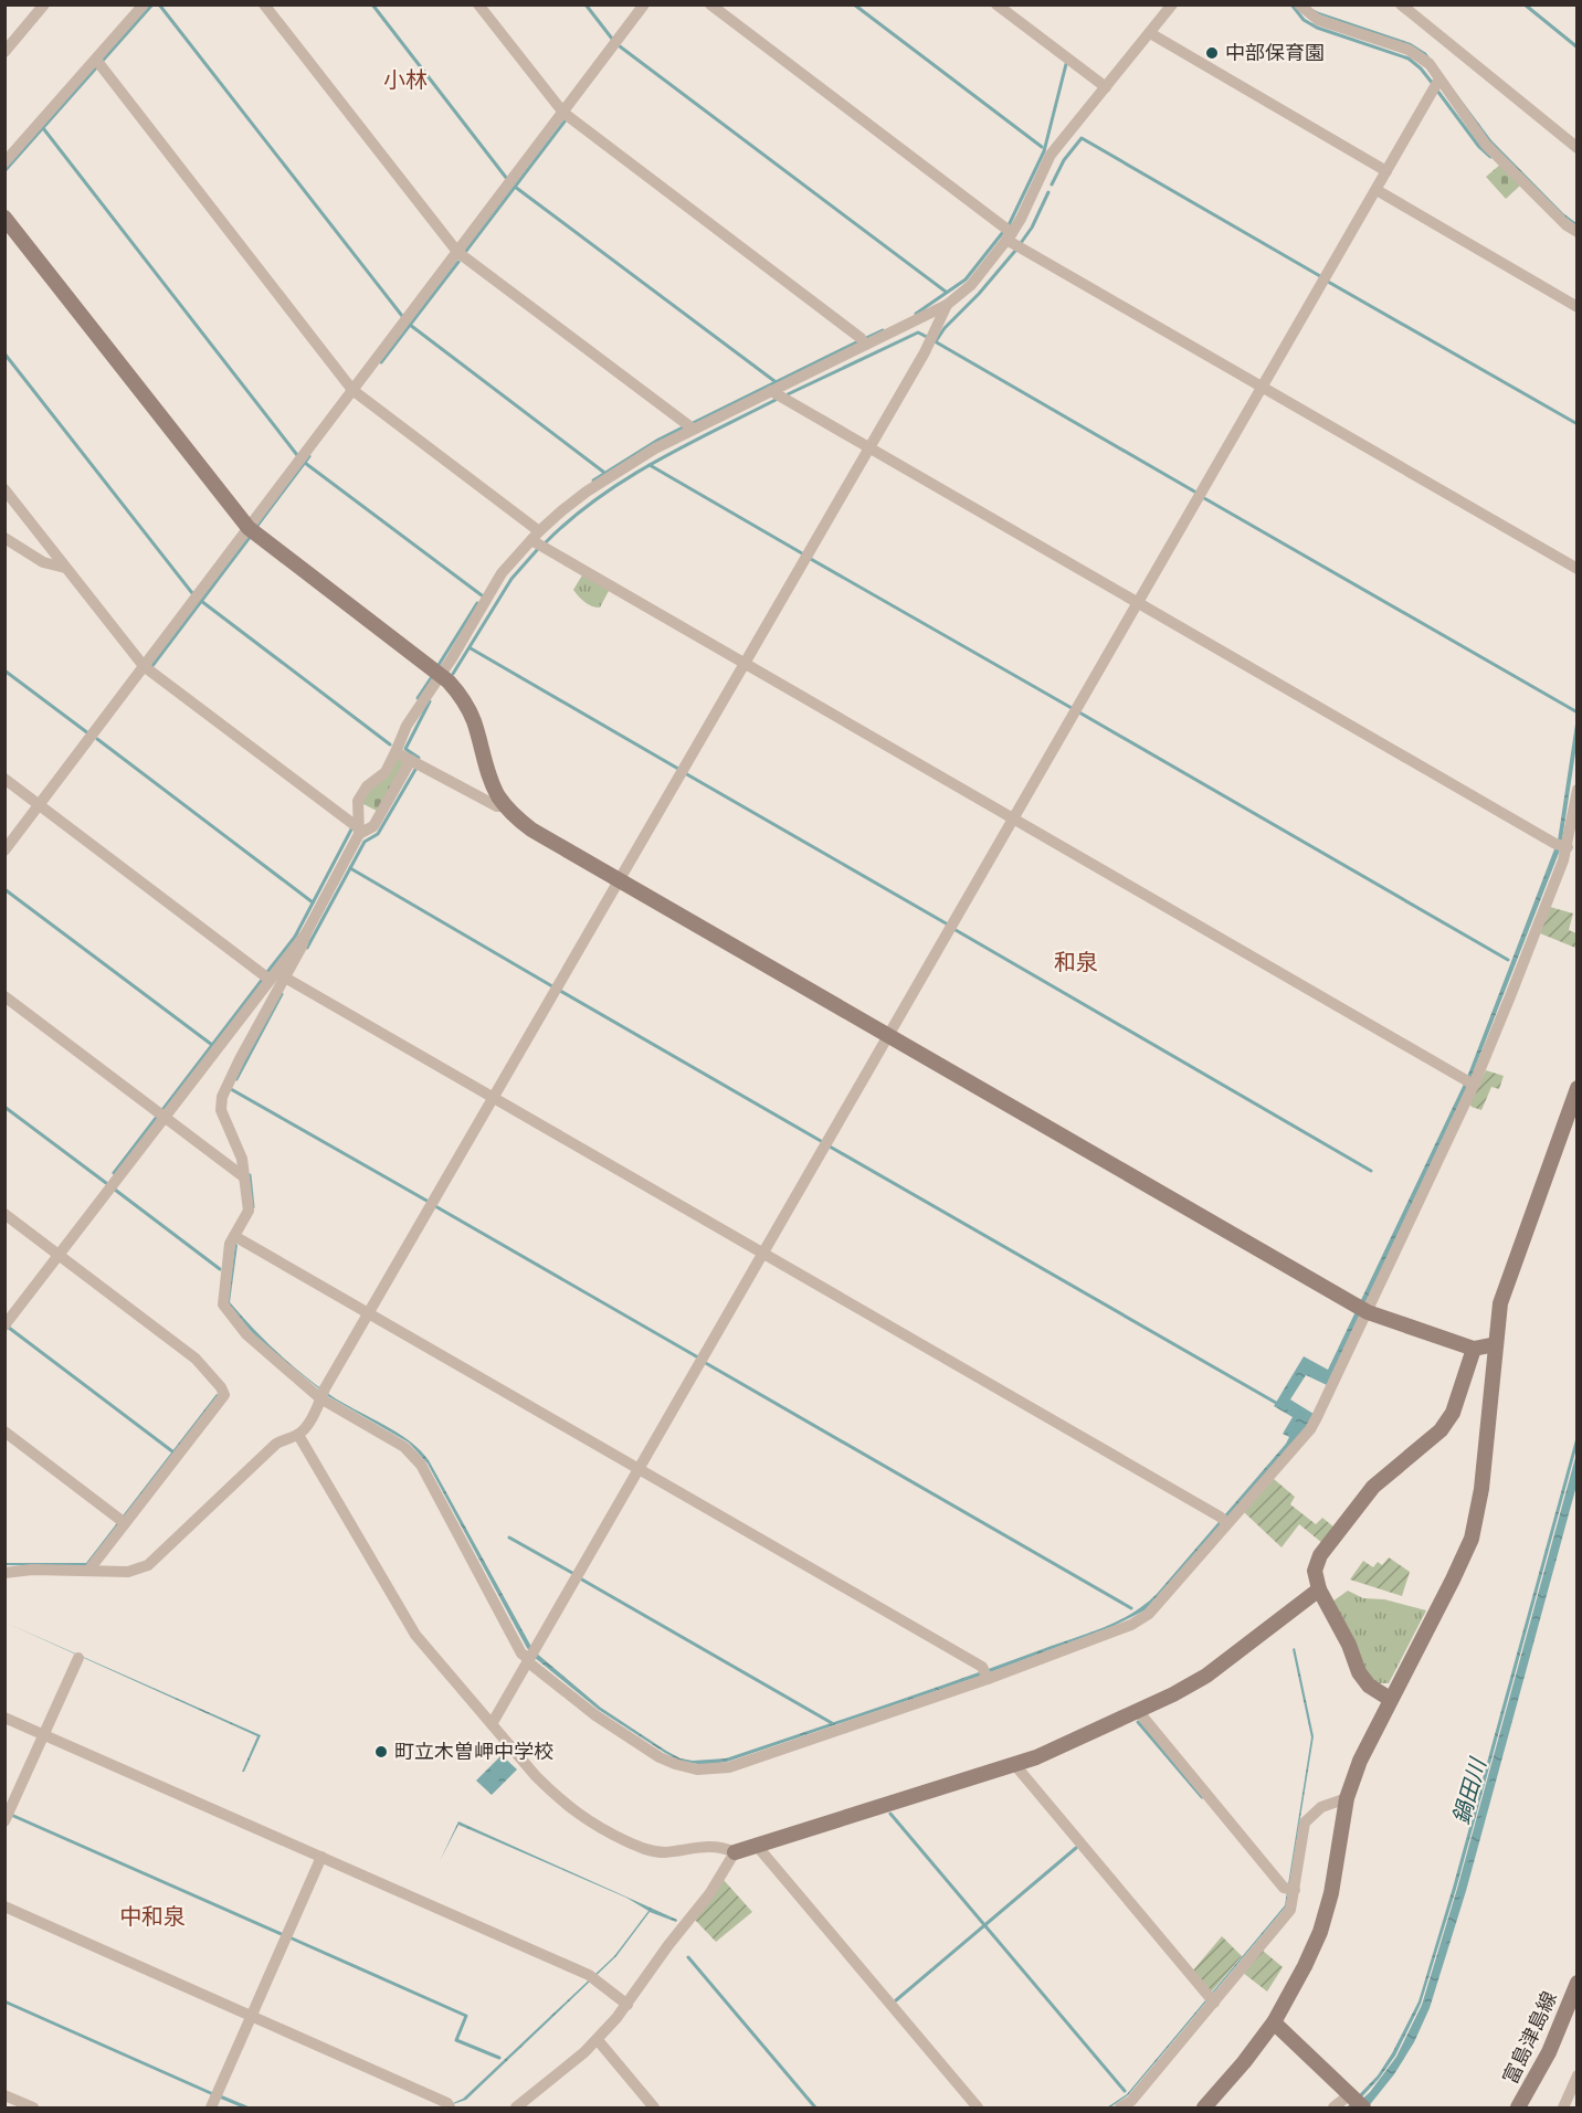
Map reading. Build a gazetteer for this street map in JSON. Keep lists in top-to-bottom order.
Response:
{
  "streets": {
    "street": ["富島津島線"]
  },
  "districts": ["小林", "和泉", "中和泉"],
  "water": ["鍋田川"],
  "places": ["中部保育園", "町立木曽岬中学校"]
}
